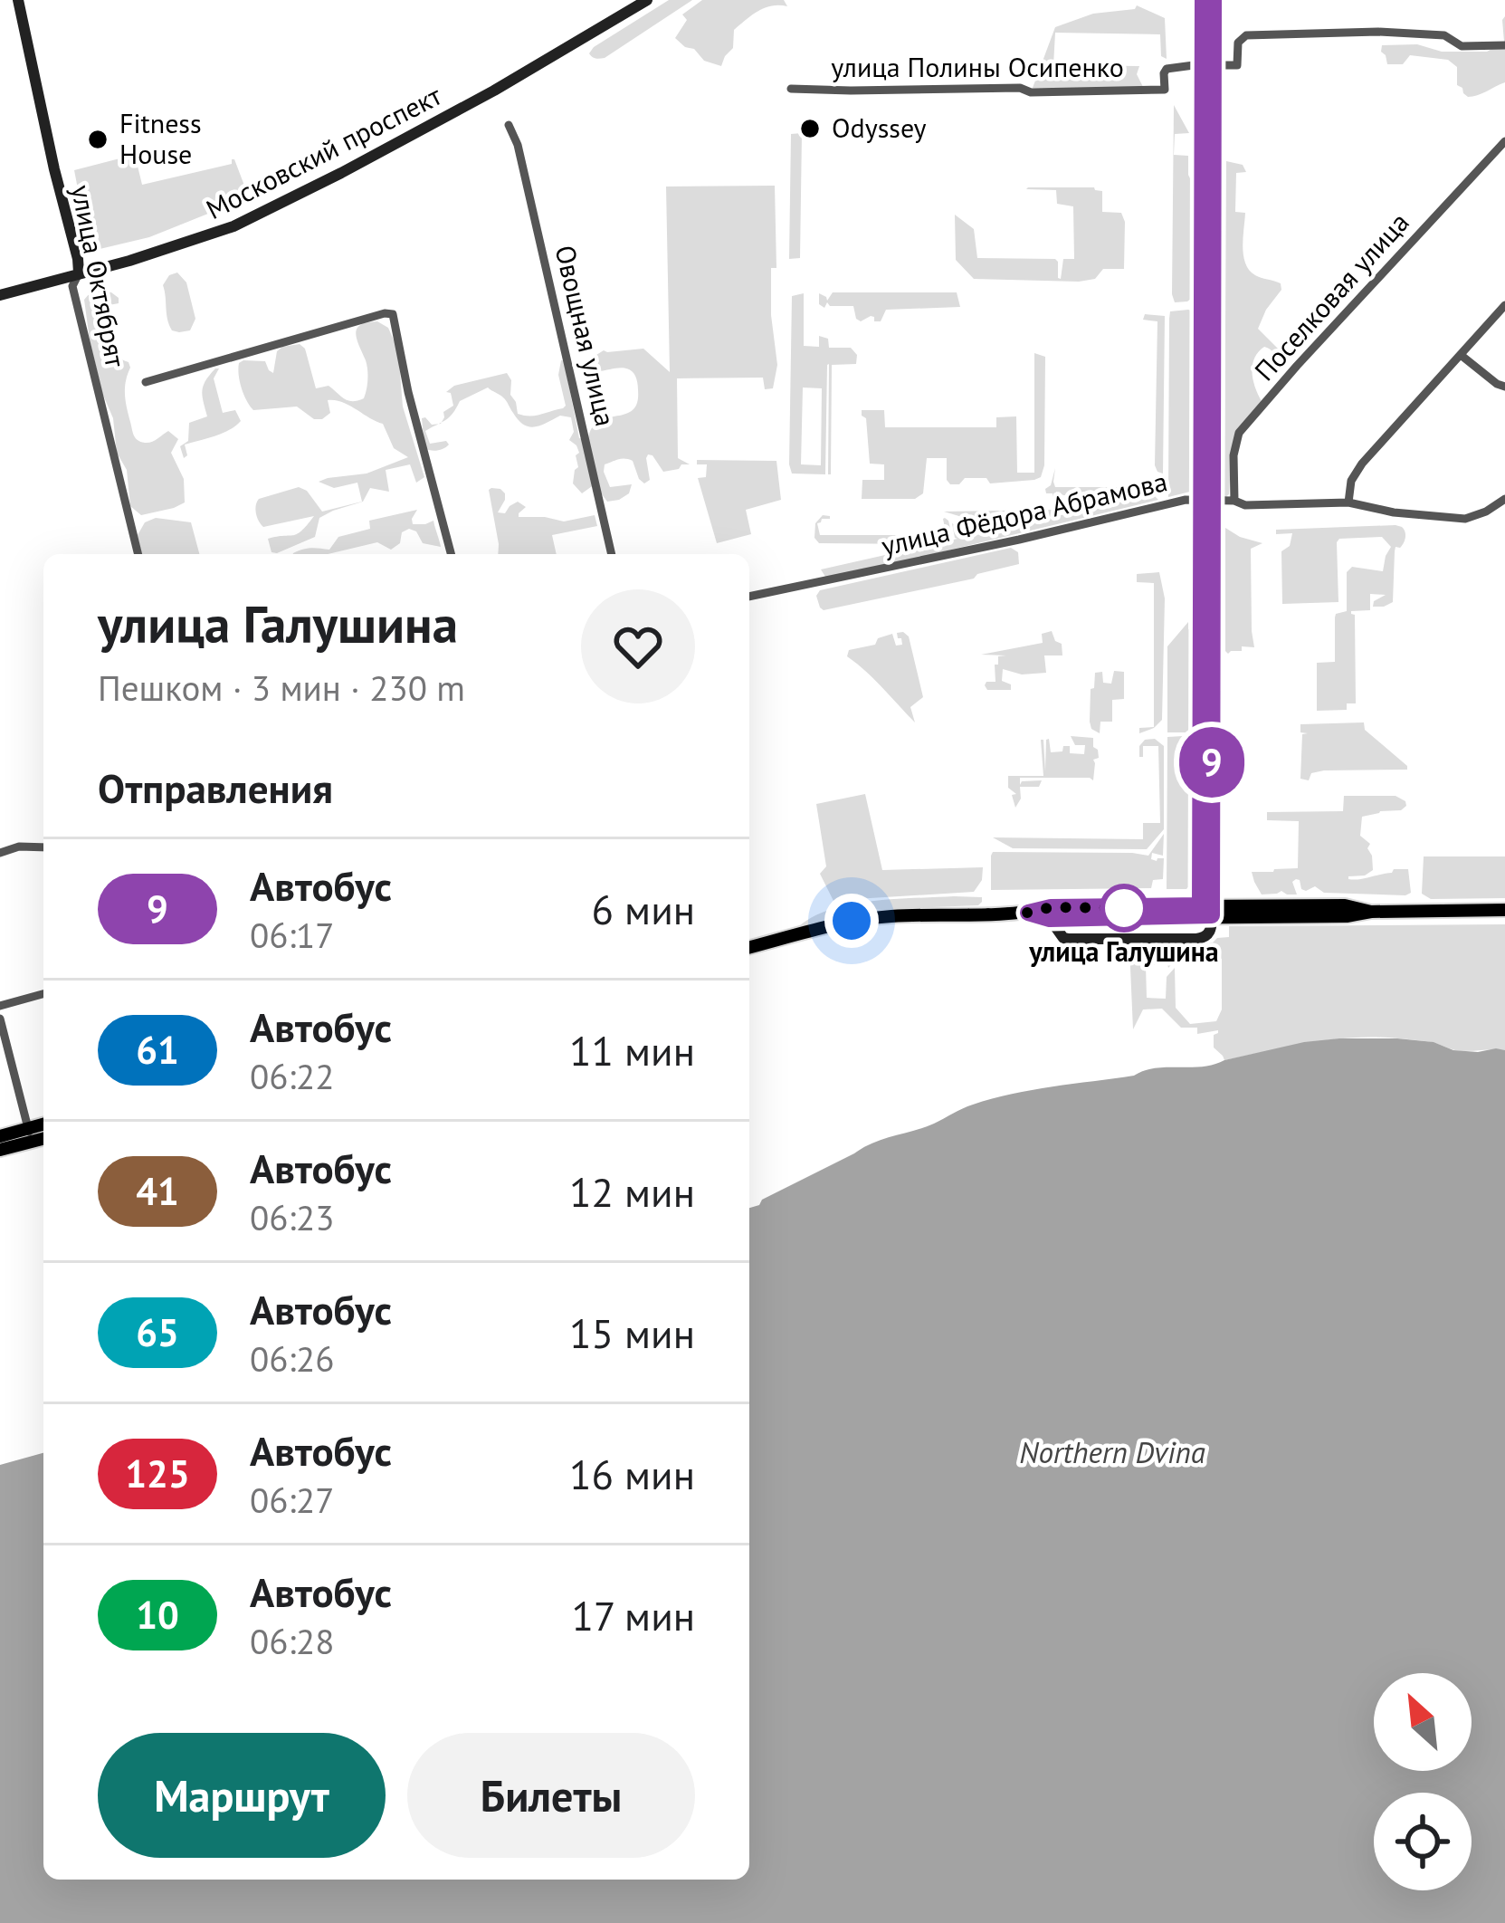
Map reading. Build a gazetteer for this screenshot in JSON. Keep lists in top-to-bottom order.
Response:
{
  "streets": {
    "main road": ["Московский проспект", "улица Октябрят"],
    "street": [
      "улица Полины Осипенко",
      "Поселковая улица",
      "Овощная улица",
      "улица Фёдора Абрамова"
    ]
  },
  "crossings": [
    ["Московский проспект", "улица Октябрят"],
    ["Поселковая улица", "улица Фёдора Абрамова"]
  ],
  "water": ["Northern Dvina"],
  "places": ["Odyssey", "Fitness House", "улица Галушина"],
  "lines": ["bus line 9"],
  "north": "top left",
  "page": {
    "on_map": "9",
    "heading": [
      ["улица Галушина", "Пешком · 3 мин · 230 m"],
      "Отправления"
    ],
    "list": [
      {
        "mark": "9",
        "name": "Автобус",
        "note": "06:17",
        "value": "6 мин"
      },
      {
        "mark": "61",
        "name": "Автобус",
        "note": "06:22",
        "value": "11 мин"
      },
      {
        "mark": "41",
        "name": "Автобус",
        "note": "06:23",
        "value": "12 мин"
      },
      {
        "mark": "65",
        "name": "Автобус",
        "note": "06:26",
        "value": "15 мин"
      },
      {
        "mark": "125",
        "name": "Автобус",
        "note": "06:27",
        "value": "16 мин"
      },
      {
        "mark": "10",
        "name": "Автобус",
        "note": "06:28",
        "value": "17 мин"
      }
    ],
    "buttons": ["Маршрут", "Билеты"]
  }
}
